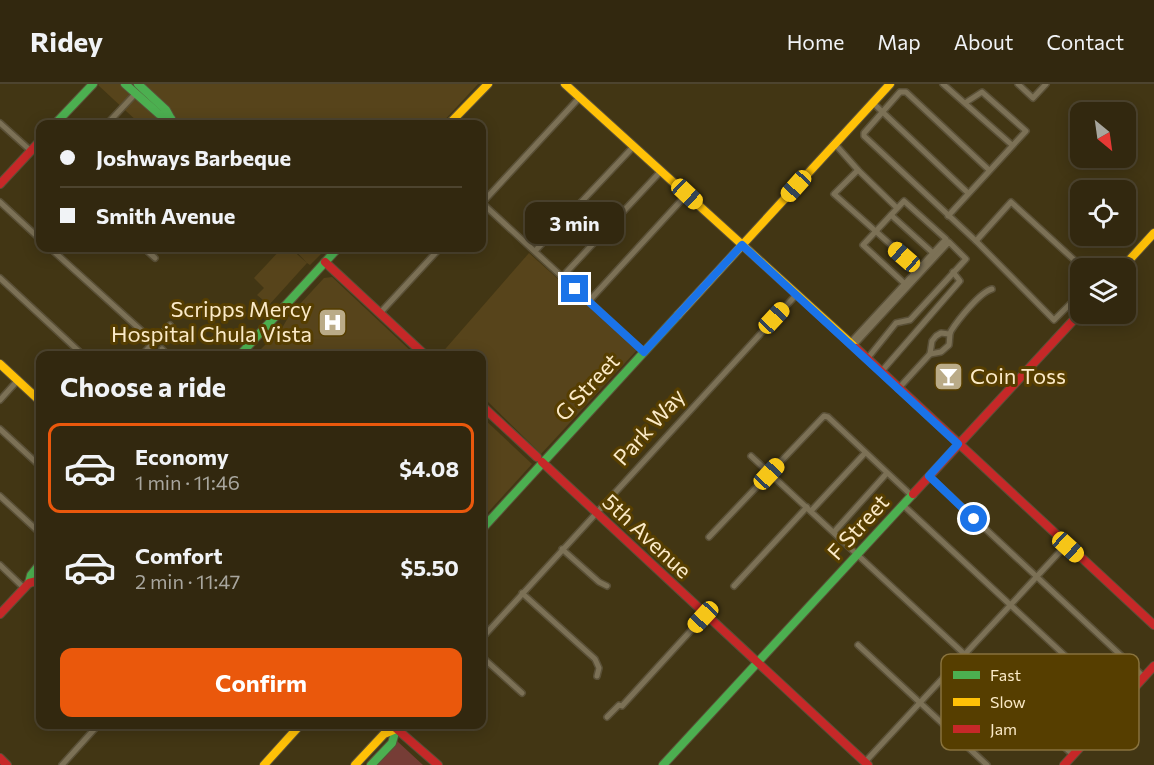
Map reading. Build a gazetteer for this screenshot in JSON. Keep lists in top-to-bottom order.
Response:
{
  "streets": {
    "street": [
      "G Street",
      "Park Way",
      "F Street",
      "5th Avenue"
    ]
  },
  "crossings": [
    ["G Street", "5th Avenue"],
    ["Park Way", "5th Avenue"],
    ["F Street", "5th Avenue"]
  ],
  "places": {
    "hospital": ["Scripps Mercy Hospital Chula Vista"],
    "bar": ["Coin Toss"]
  },
  "legend": ["Fast", "Slow", "Jam"],
  "north": "bottom right",
  "page": {
    "header": "Ridey",
    "nav": [
      "Home",
      "Map",
      "About",
      "Contact"
    ],
    "banner": ["Joshways Barbeque", "Smith Avenue"],
    "bubble": "3 min",
    "heading": "Choose a ride",
    "list": [
      {
        "name": "Economy",
        "note": "1 min · 11:46",
        "value": "$4.08"
      },
      {
        "name": "Comfort",
        "note": "2 min · 11:47",
        "value": "$5.50"
      }
    ],
    "buttons": "Confirm"
  }
}
